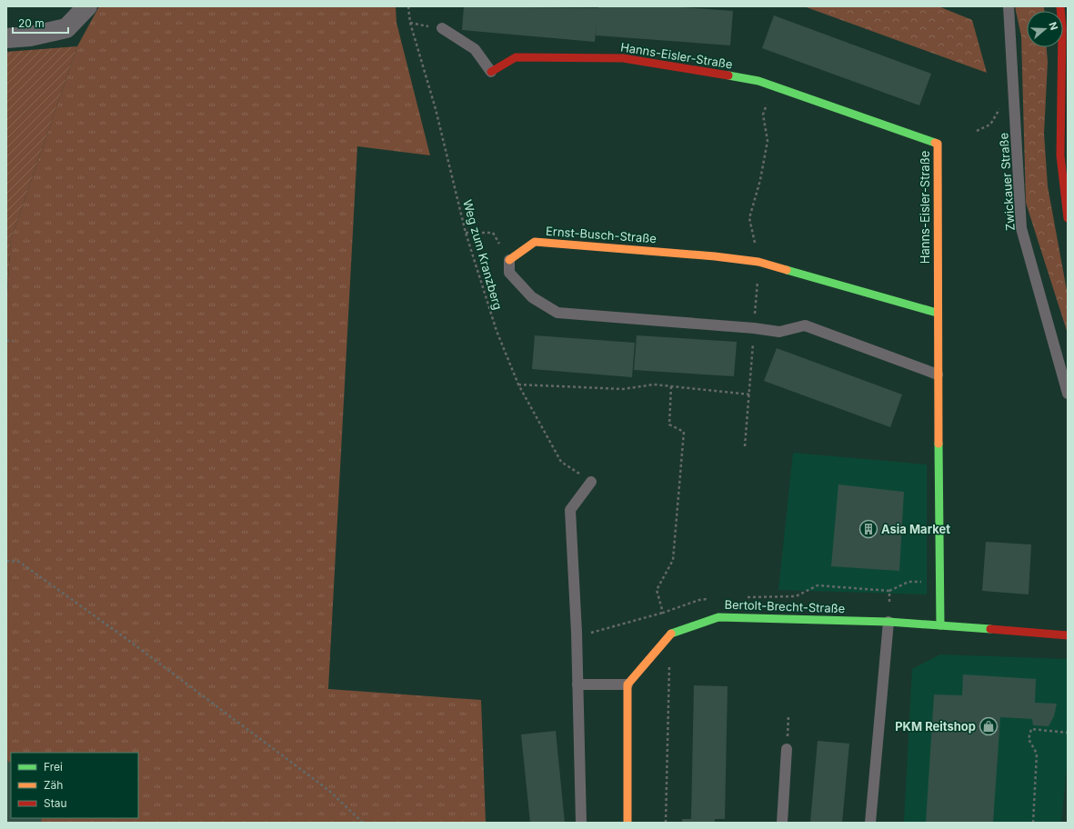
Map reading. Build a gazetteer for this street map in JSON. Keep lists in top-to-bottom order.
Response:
{
  "streets": {
    "street": ["Hanns-Eisler-Straße", "Ernst-Busch-Straße", "Bertolt-Brecht-Straße"],
    "lane": ["Zwickauer Straße"],
    "path": ["Weg zum Kranzberg"]
  },
  "crossings": [
    ["Hanns-Eisler-Straße", "Ernst-Busch-Straße"],
    ["Hanns-Eisler-Straße", "Bertolt-Brecht-Straße"]
  ],
  "places": {
    "building": ["Asia Market"],
    "shop": ["PKM Reitshop"]
  },
  "legend": ["Frei", "Zäh", "Stau"],
  "scale_bar": "20 m",
  "north": "right"
}
